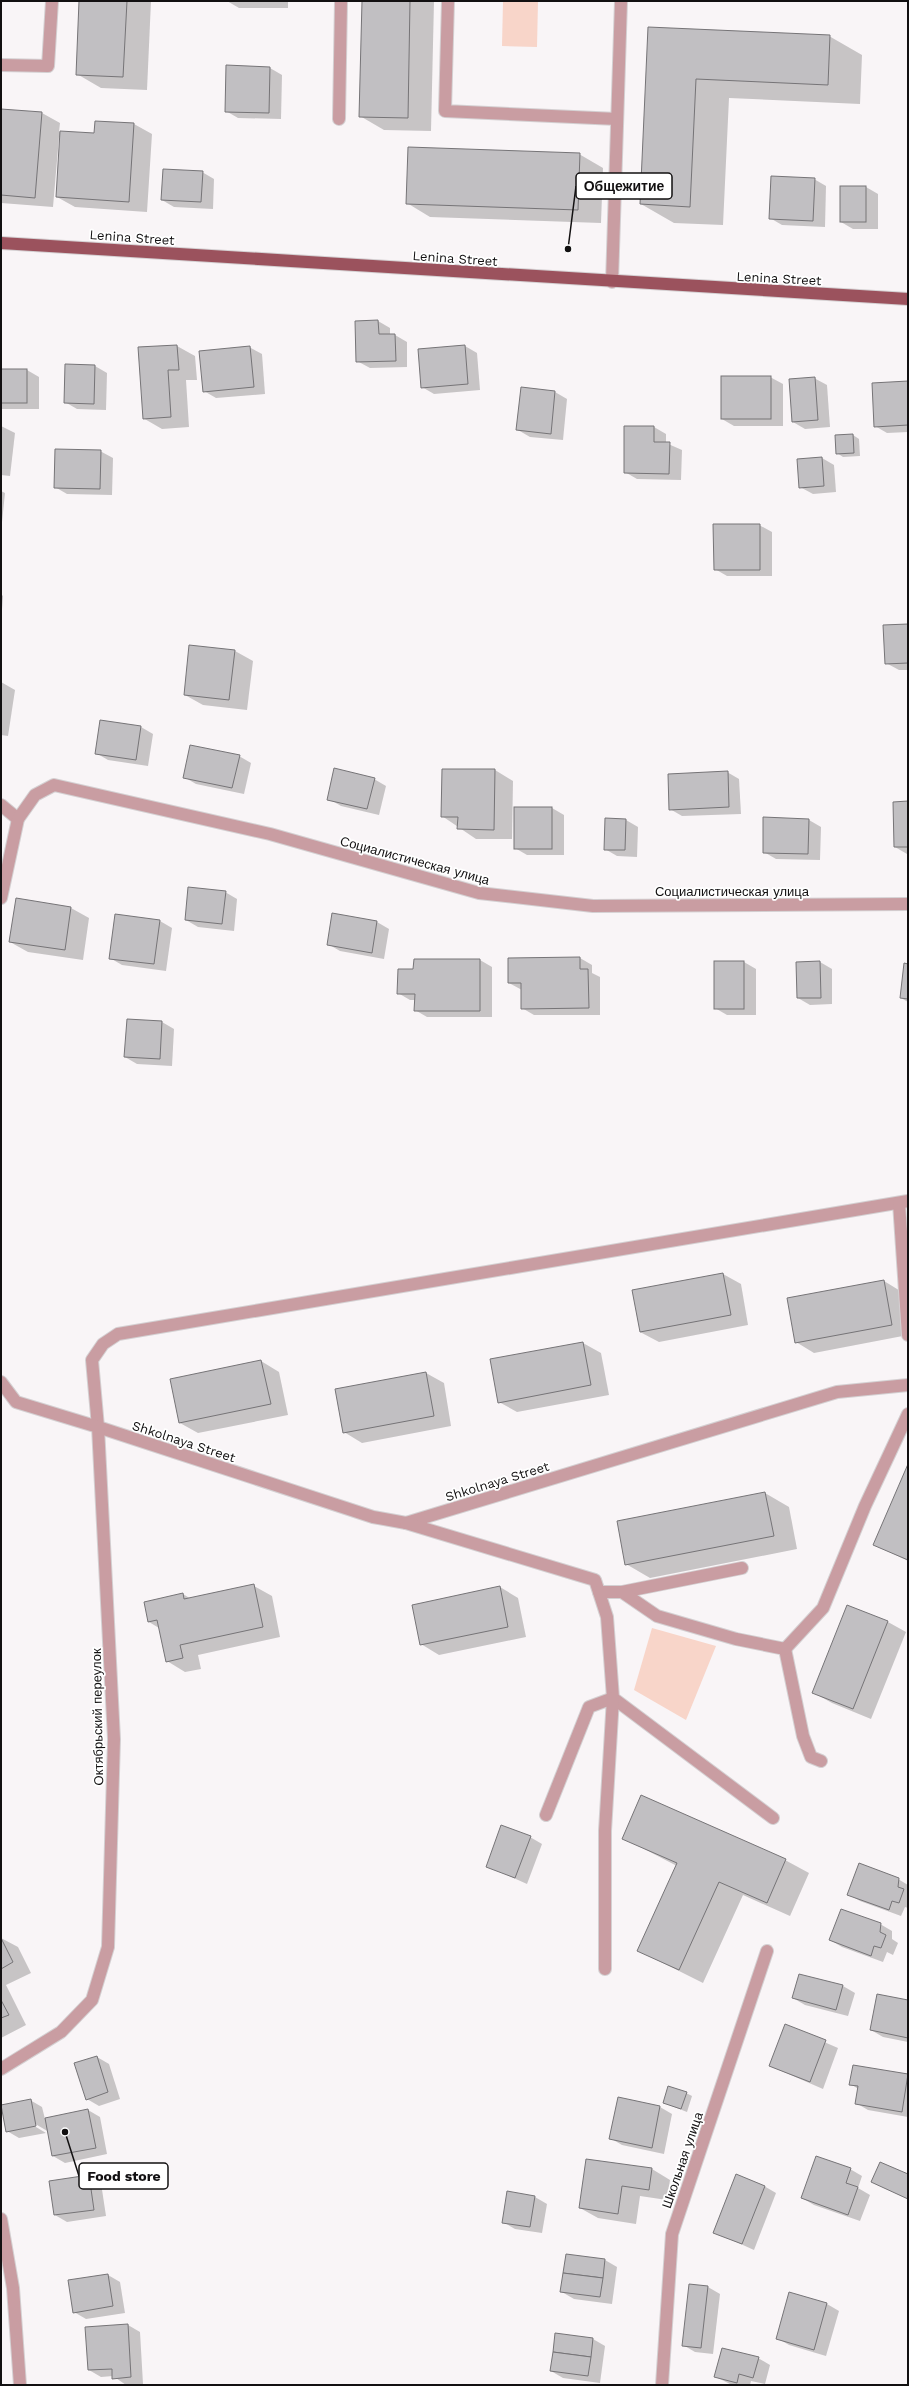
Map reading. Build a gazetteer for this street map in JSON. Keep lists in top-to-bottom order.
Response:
{
  "streets": {
    "main road": ["Lenina Street"],
    "street": [
      "Социалистическая улица",
      "Shkolnaya Street",
      "Октябрьский переулок",
      "Школьная улица"
    ]
  },
  "crossings": [
    ["Shkolnaya Street", "Октябрьский переулок"]
  ],
  "places": ["Общежитие", "Food store"]
}
